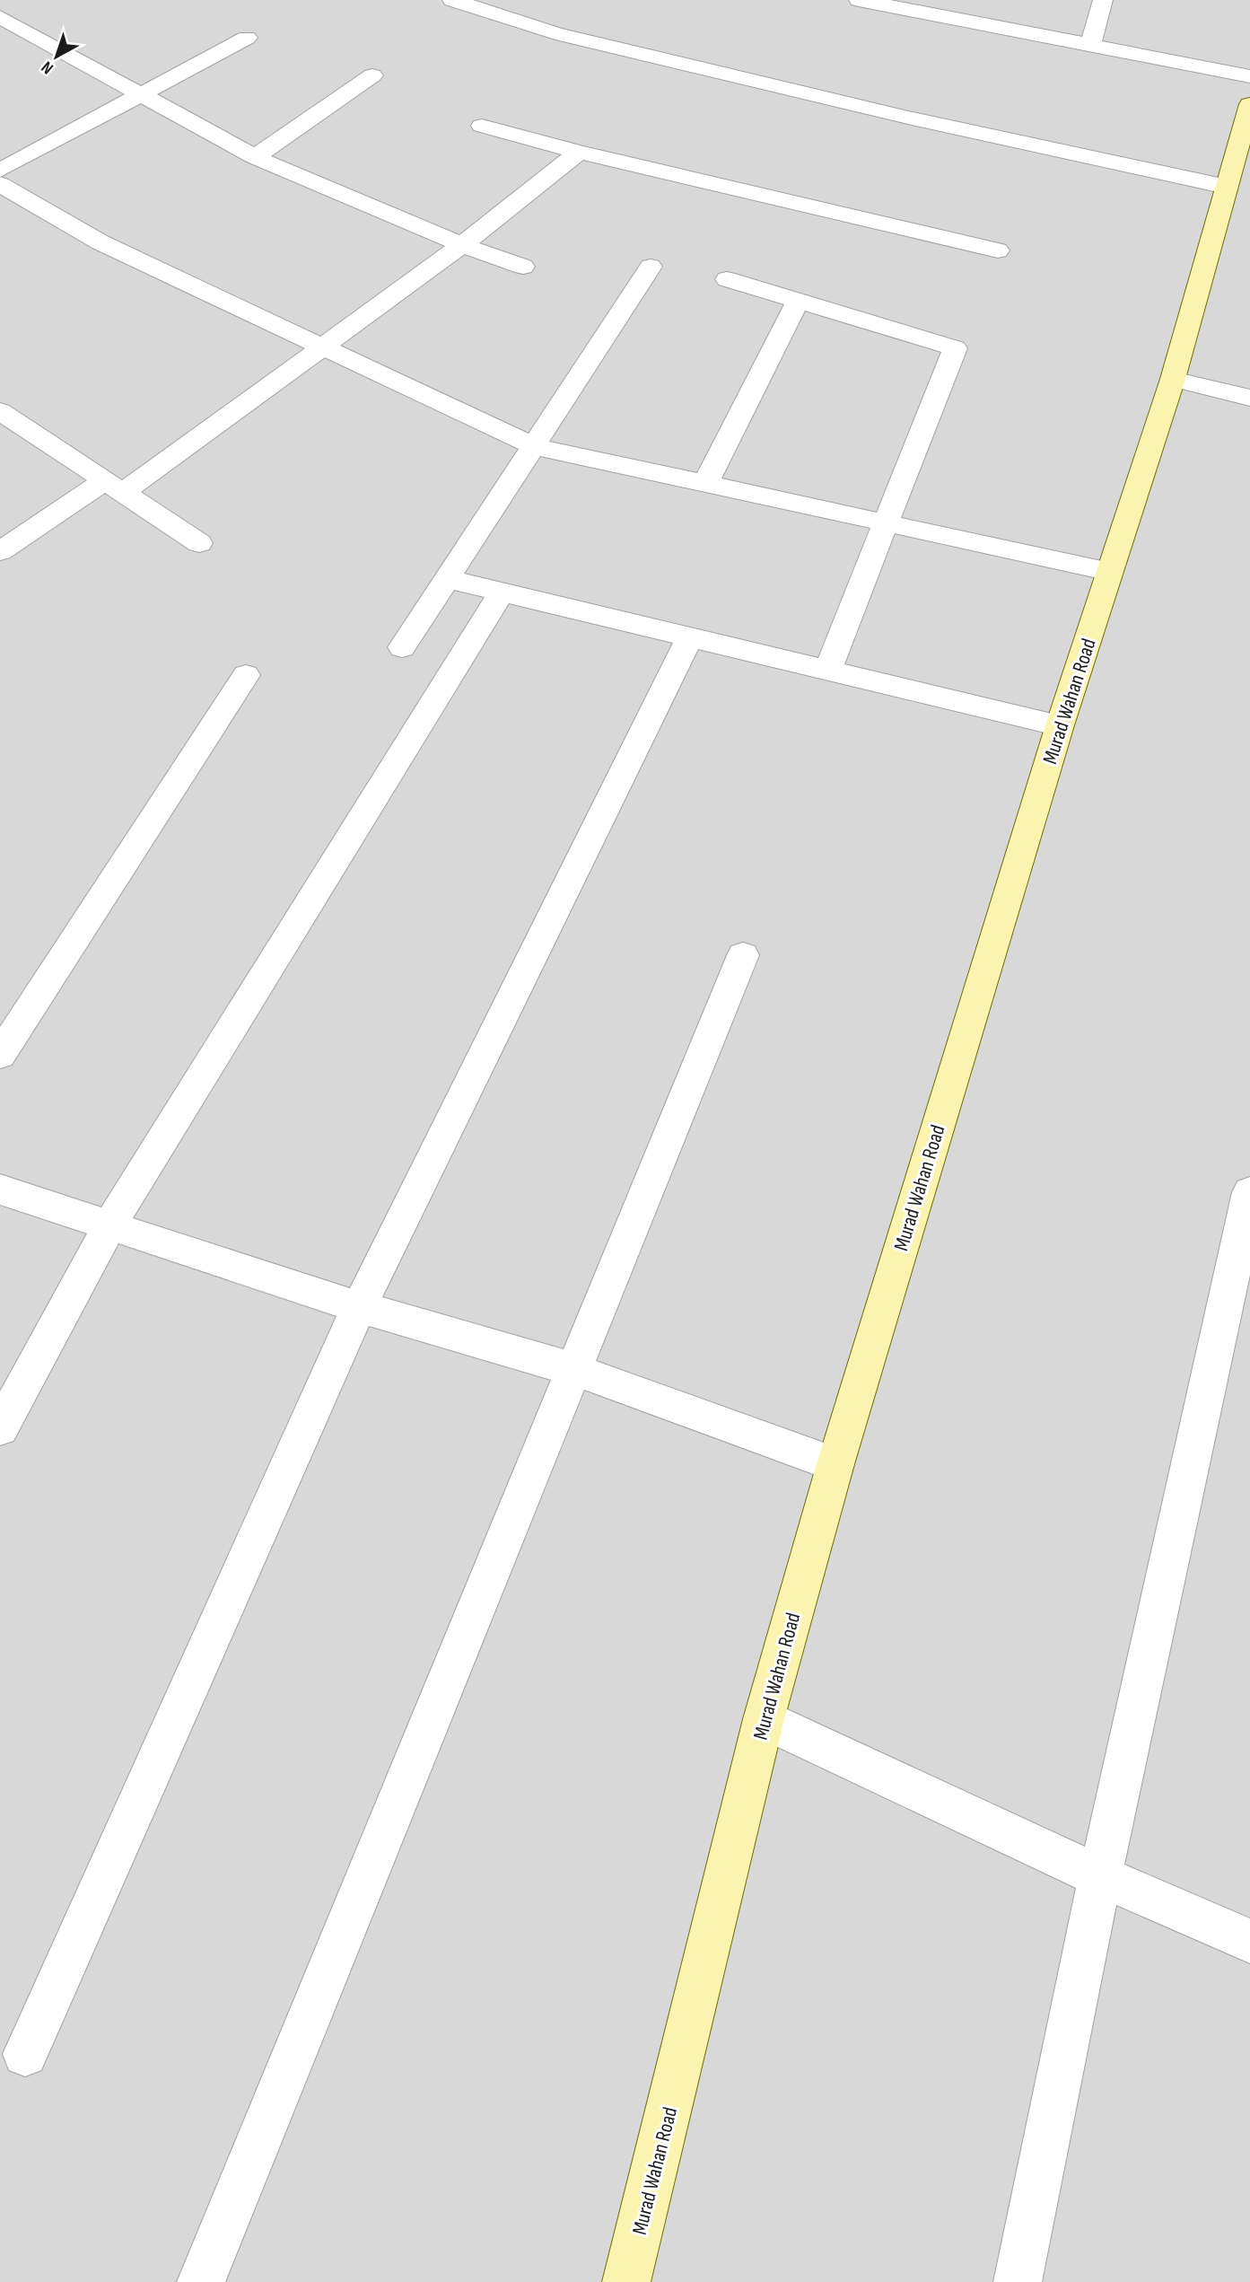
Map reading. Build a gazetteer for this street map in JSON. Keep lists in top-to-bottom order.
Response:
{
  "streets": {
    "street": ["Murad Wahan Road"]
  },
  "north": "bottom left"
}
